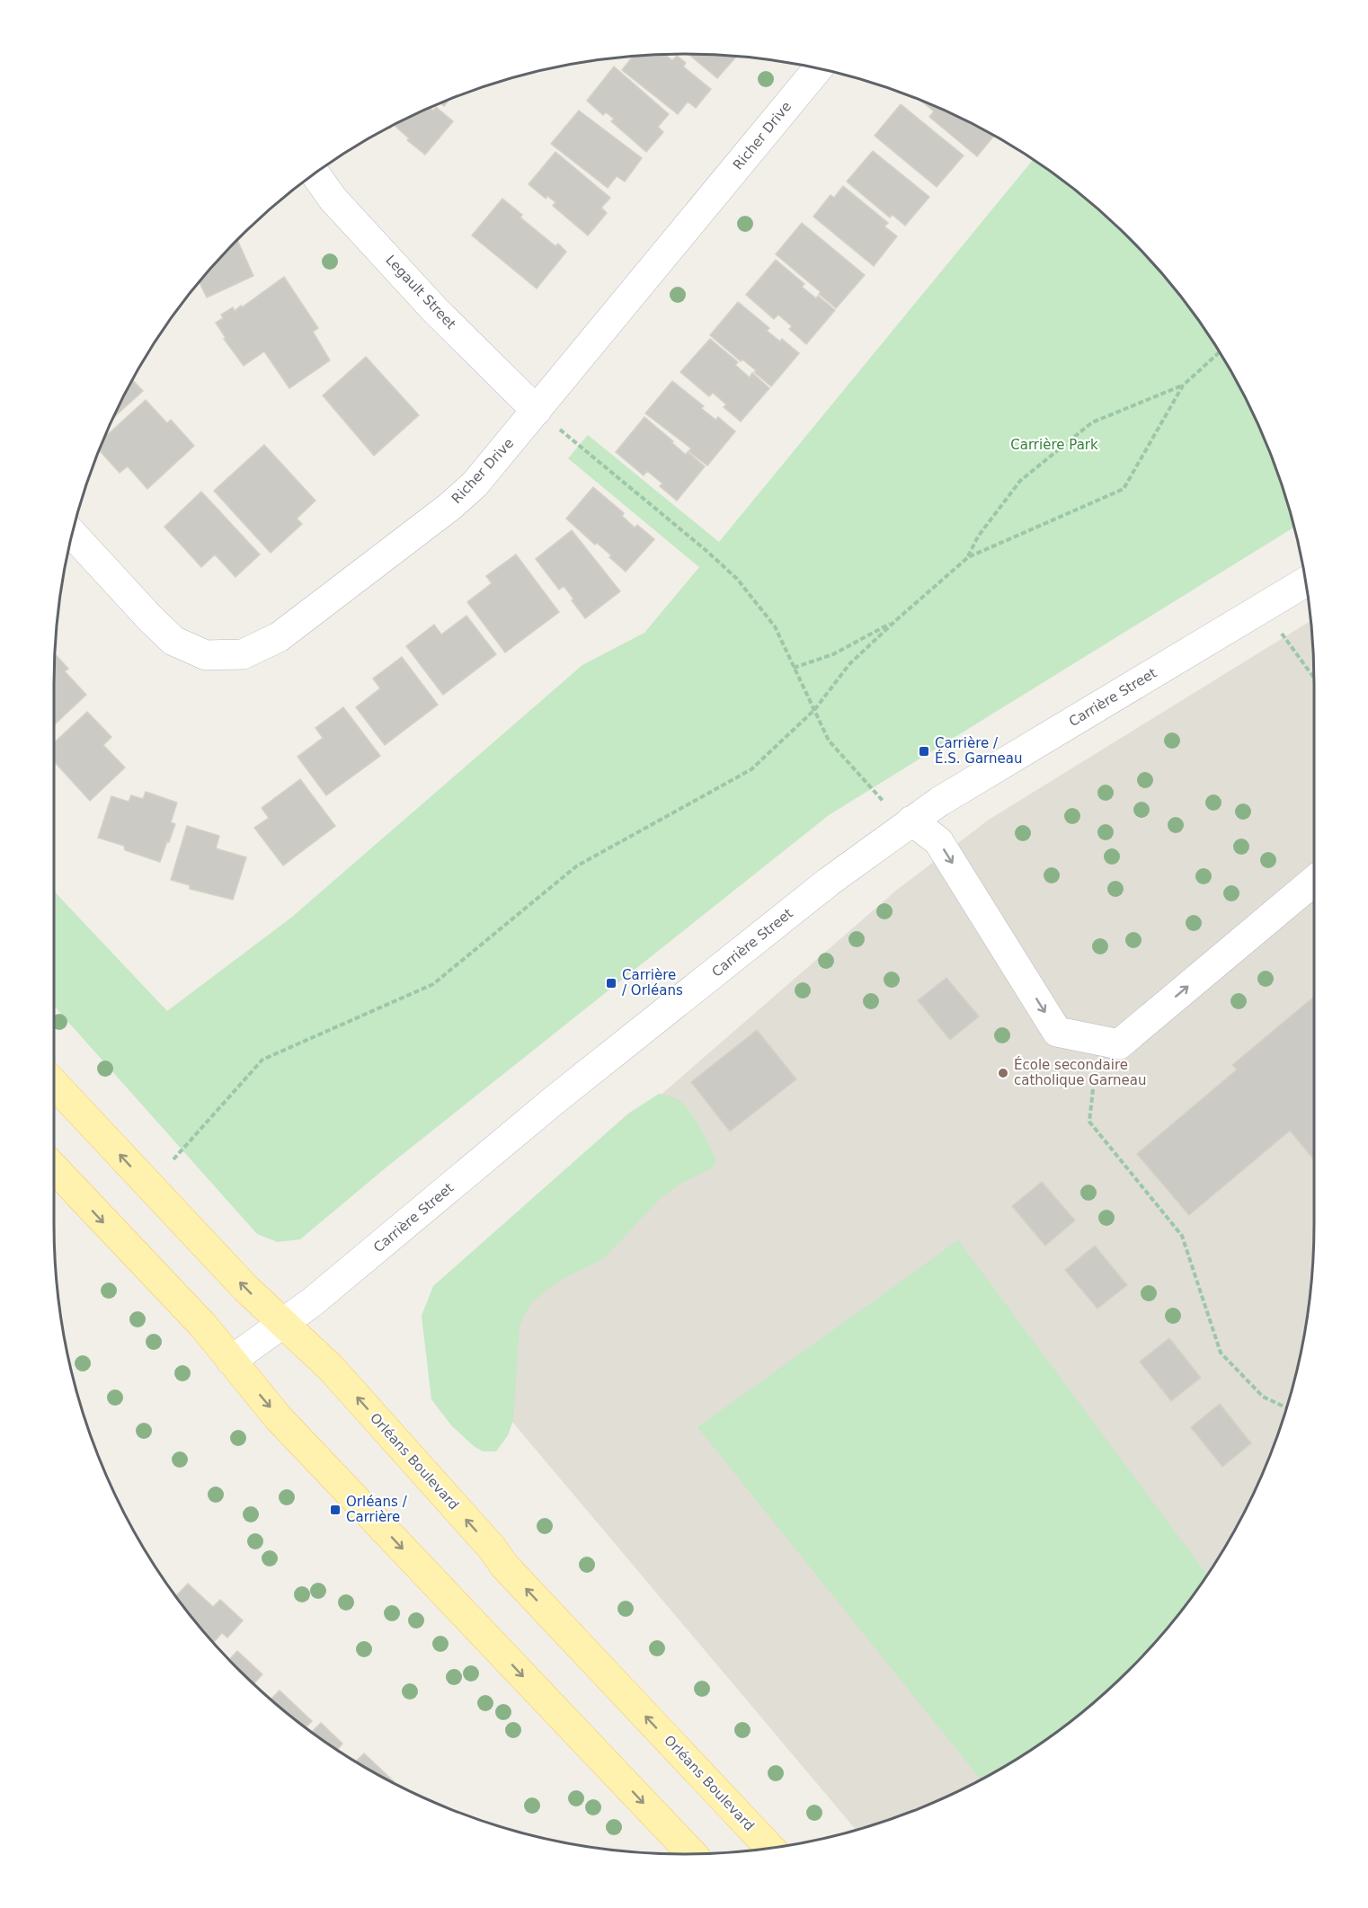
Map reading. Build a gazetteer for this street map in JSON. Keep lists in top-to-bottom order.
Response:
{
  "streets": {
    "main road": ["Orléans Boulevard"],
    "street": ["Richer Drive", "Legault Street", "Carrière Street"]
  },
  "crossings": [
    ["Richer Drive", "Legault Street"],
    ["Carrière Street", "Orléans Boulevard"]
  ],
  "parks": ["Carrière Park"],
  "places": {
    "transit": ["Carrière / É.S. Garneau", "Carrière / Orléans", "Orléans / Carrière"],
    "other": ["École secondaire catholique Garneau"]
  }
}
